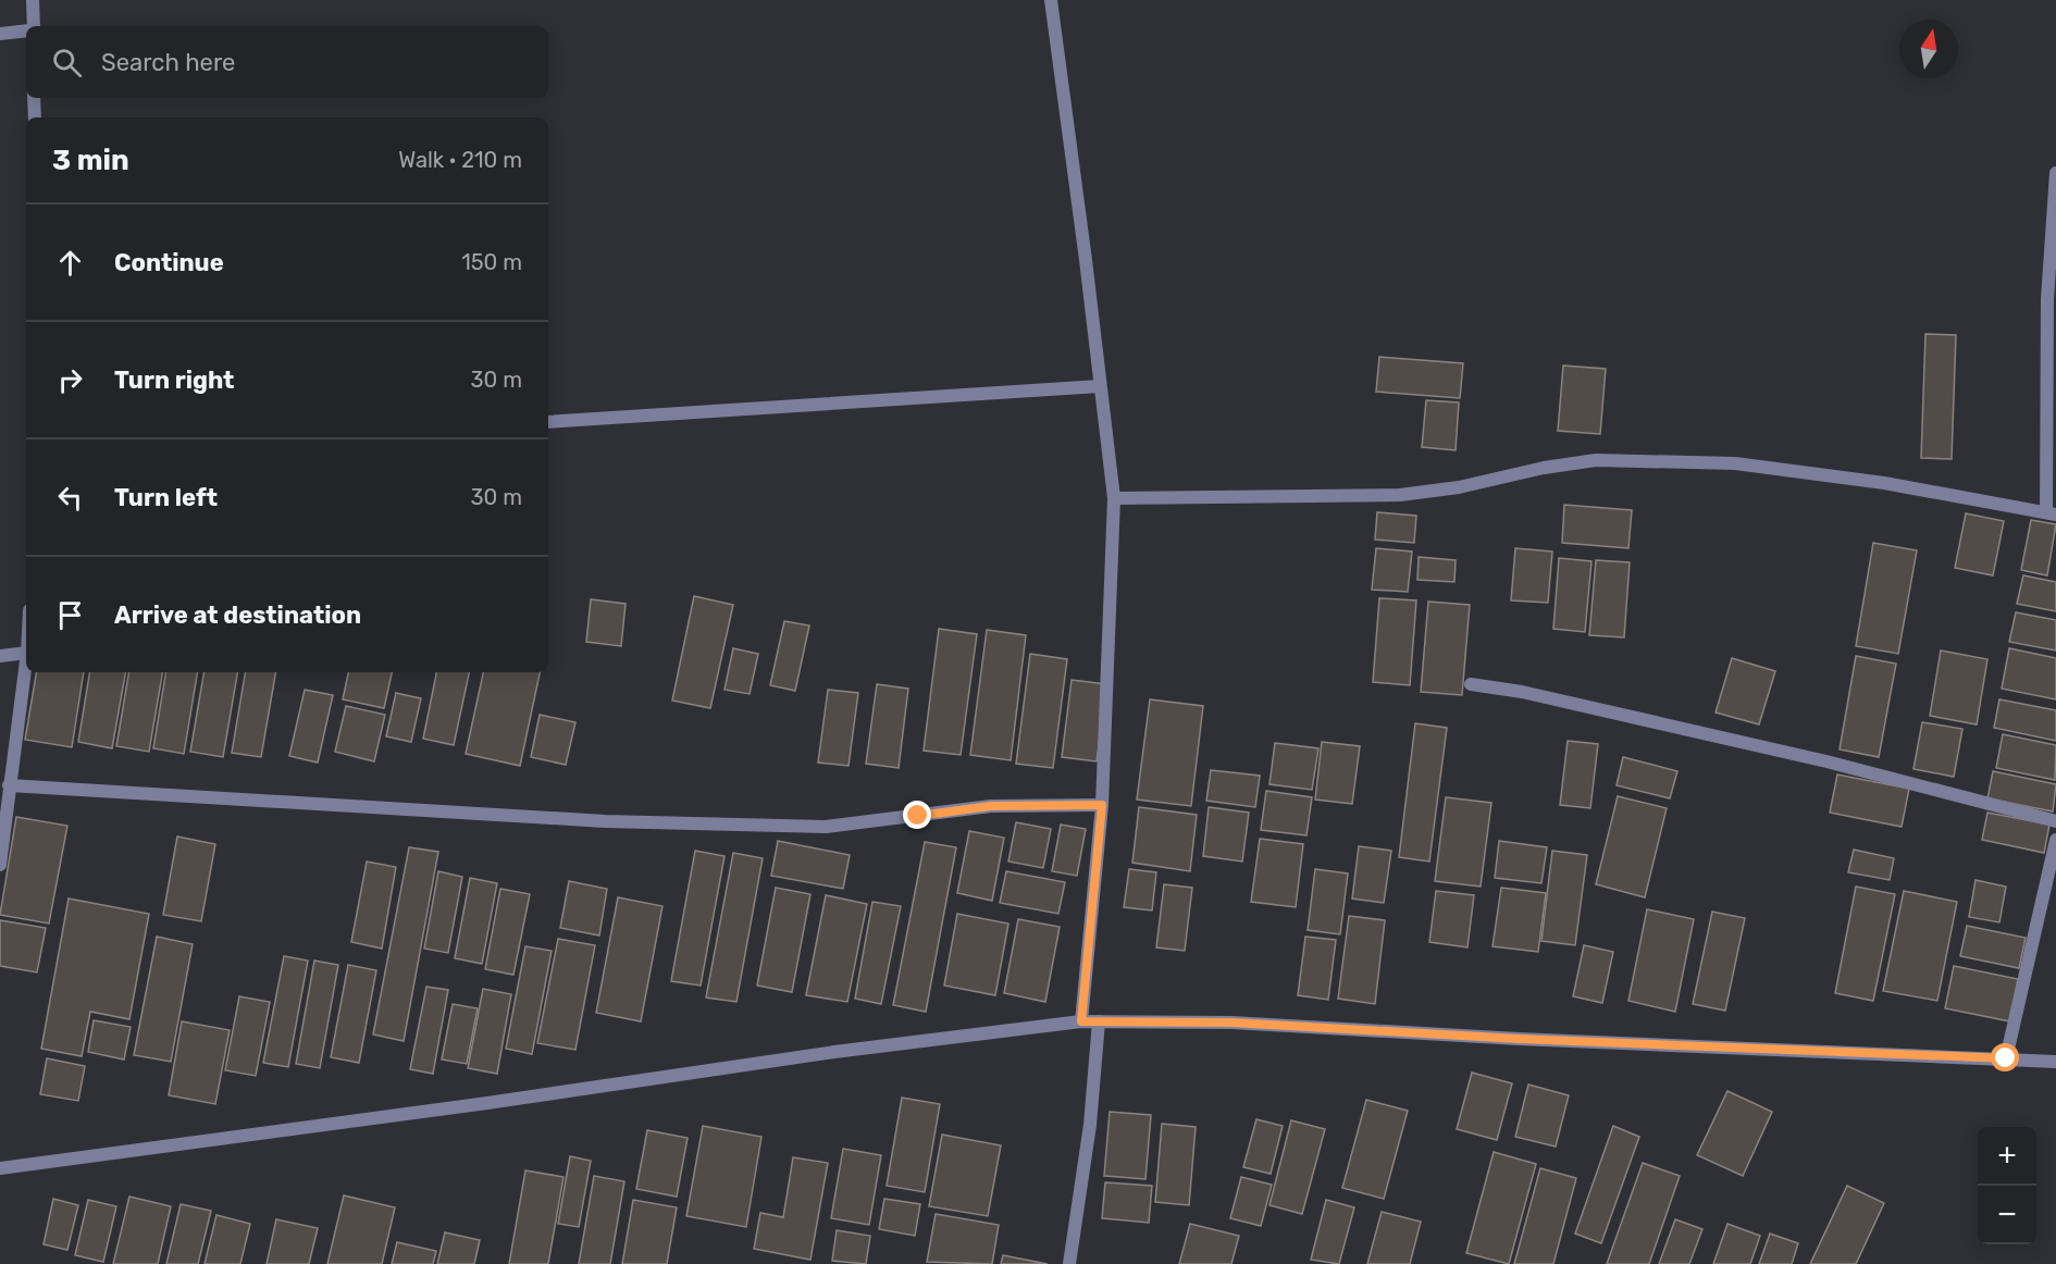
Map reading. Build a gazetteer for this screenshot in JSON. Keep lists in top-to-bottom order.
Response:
{
  "north": "top",
  "page": {
    "search": "Search here",
    "heading": ["3 min", "Walk · 210 m"],
    "list": [
      ["Continue", "150 m"],
      ["Turn right", "30 m"],
      ["Turn left", "30 m"],
      "Arrive at destination"
    ],
    "map_buttons": ["+", "−"]
  }
}
